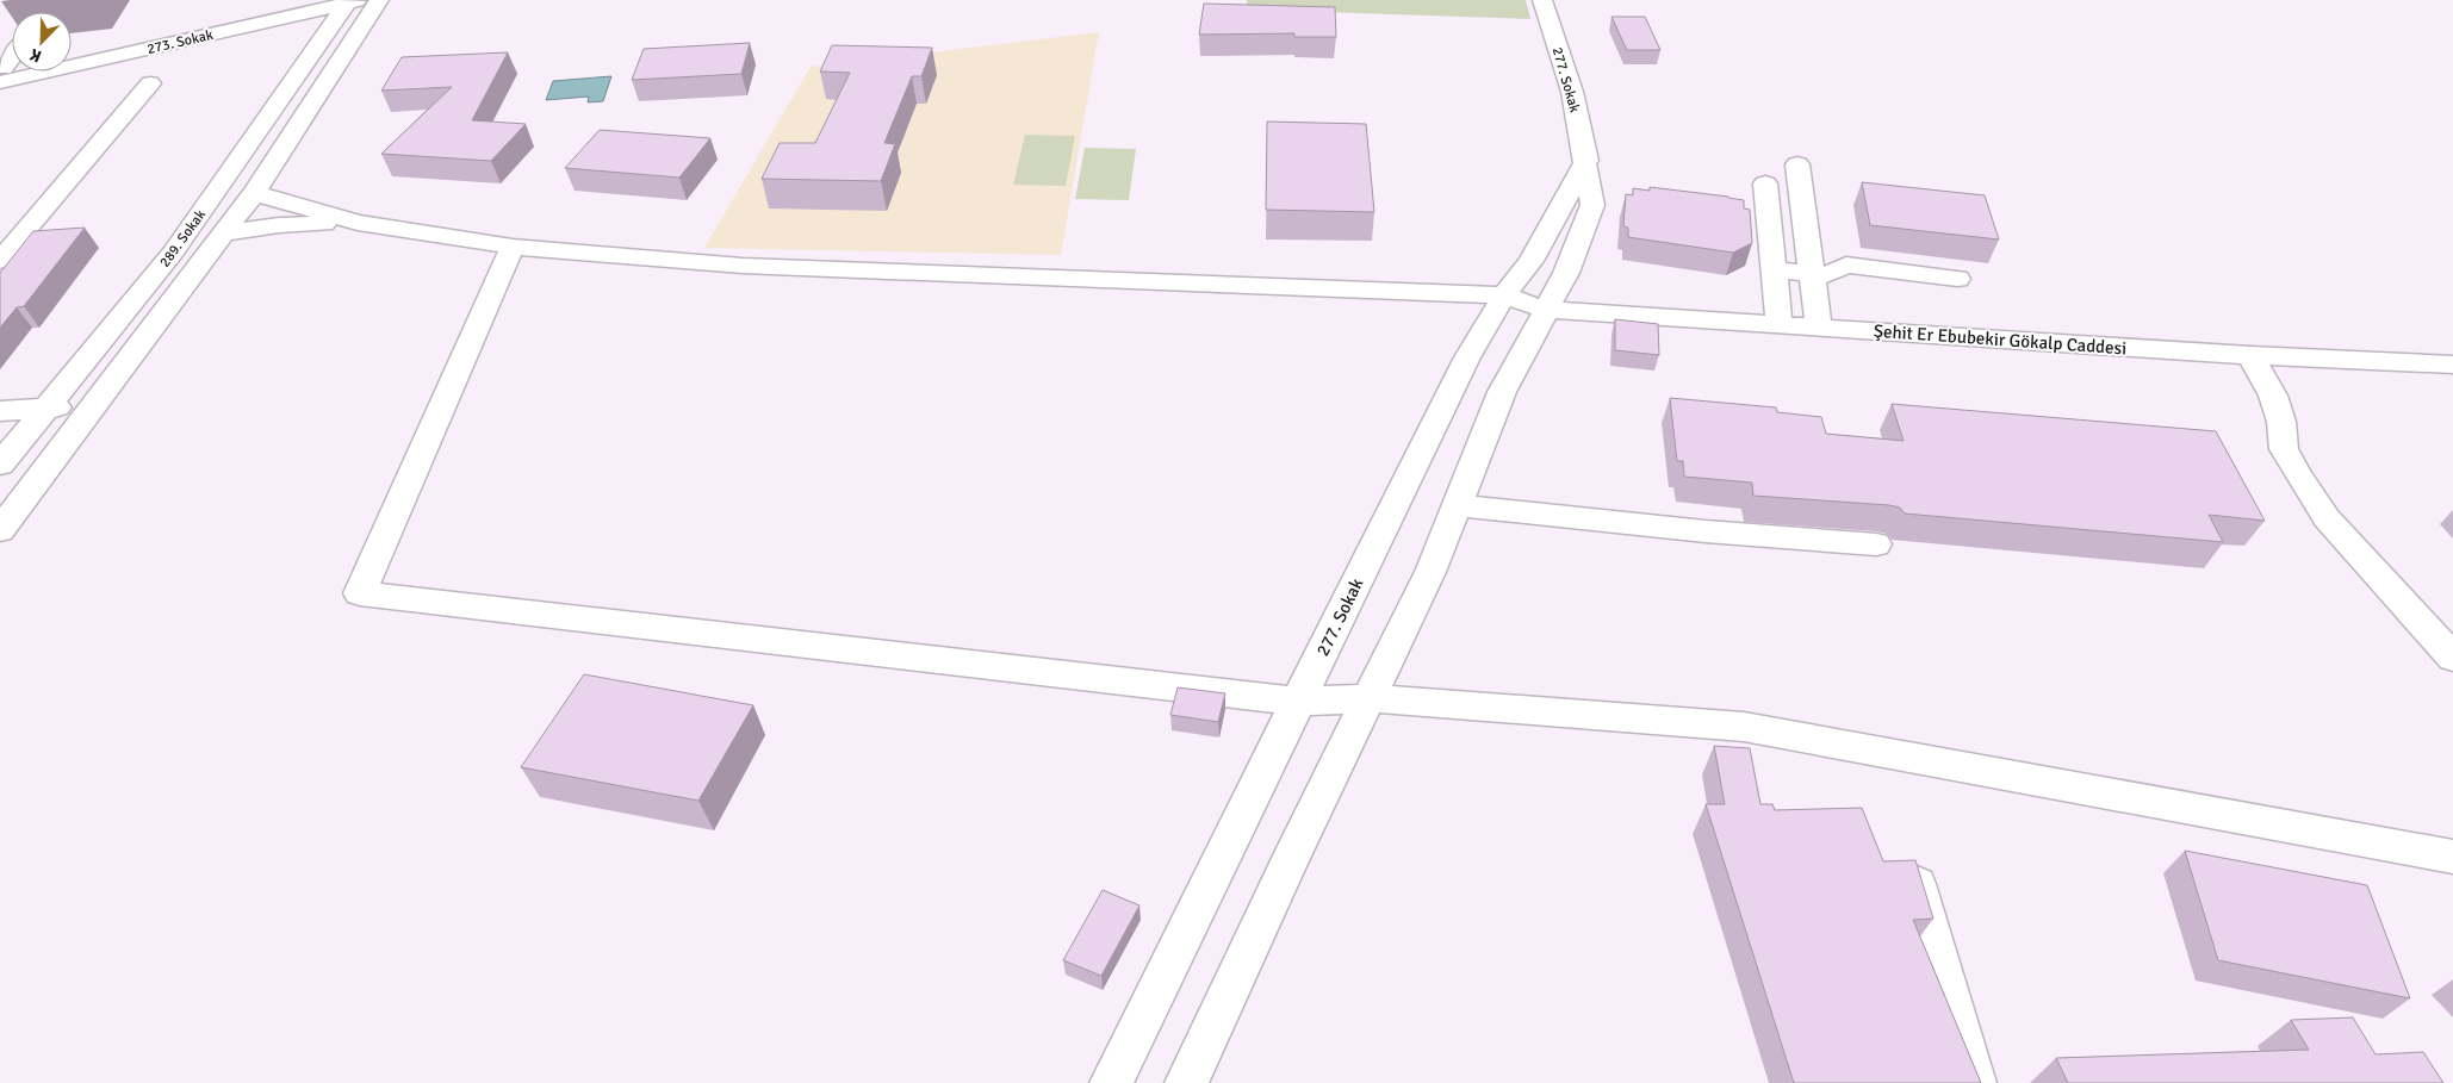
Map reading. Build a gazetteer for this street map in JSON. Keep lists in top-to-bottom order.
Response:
{
  "streets": {
    "street": [
      "273. Sokak",
      "277. Sokak",
      "289. Sokak",
      "Şehit Er Ebubekir Gökalp Caddesi"
    ]
  },
  "crossings": [
    ["273. Sokak", "289. Sokak"],
    ["277. Sokak", "Şehit Er Ebubekir Gökalp Caddesi"]
  ],
  "north": "bottom left"
}
